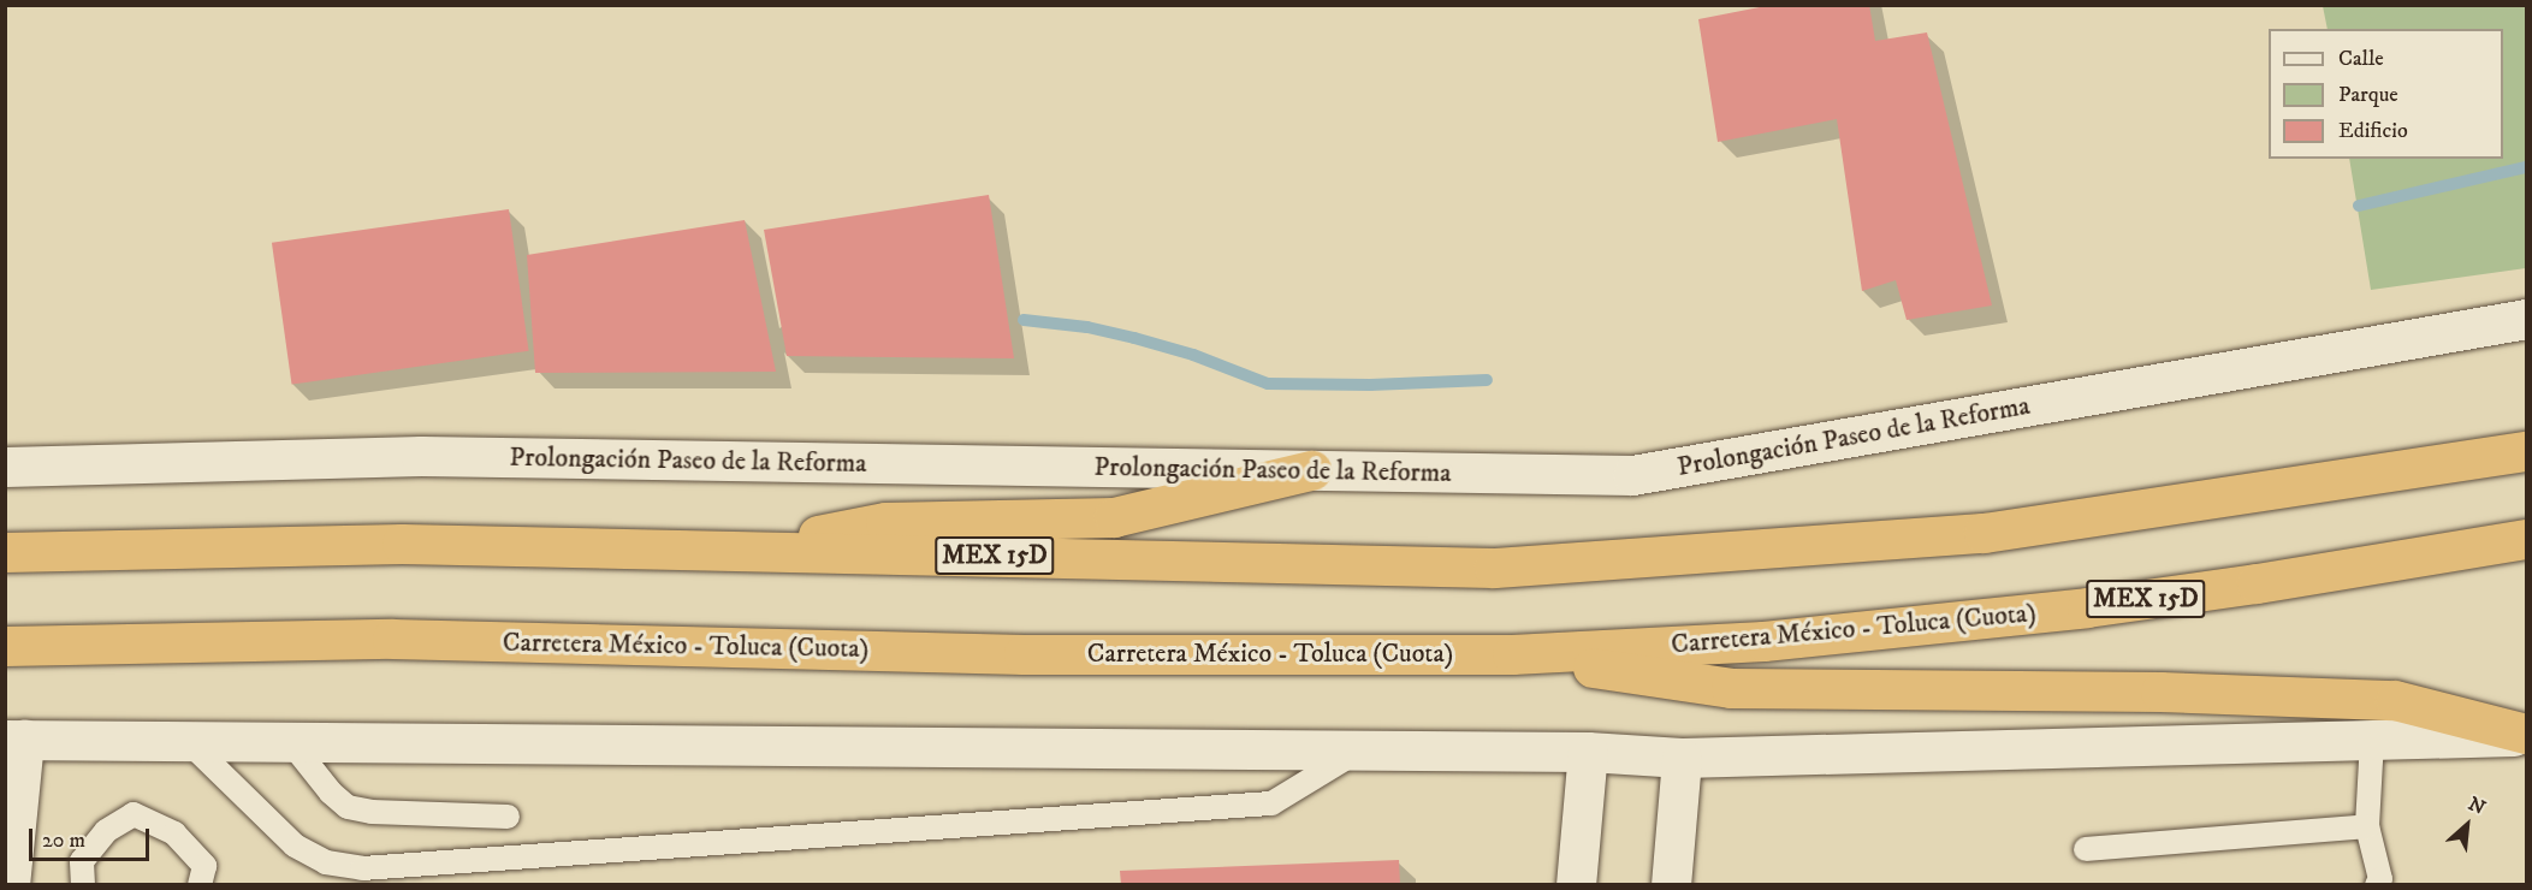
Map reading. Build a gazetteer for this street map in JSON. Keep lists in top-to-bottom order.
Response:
{
  "streets": {
    "highway": ["MEX 15D", "Carretera México - Toluca (Cuota)"],
    "main road": ["Prolongación Paseo de la Reforma"]
  },
  "legend": ["Calle", "Parque", "Edificio"],
  "scale_bar": "20 m",
  "north": "top right"
}
